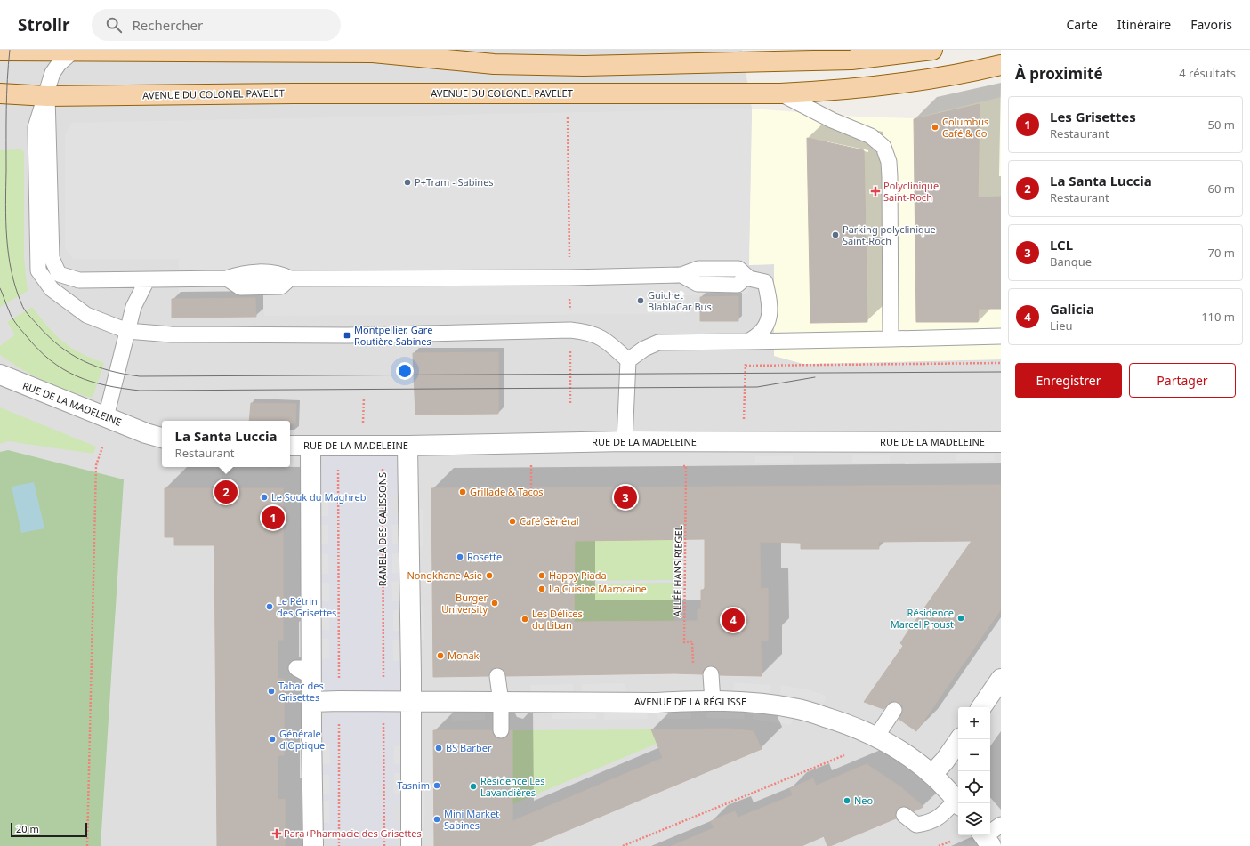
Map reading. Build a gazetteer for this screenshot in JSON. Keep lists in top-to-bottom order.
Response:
{
  "streets": {
    "main road": ["AVENUE DU COLONEL PAVELET"],
    "street": ["RUE DE LA MADELEINE", "AVENUE DE LA RÉGLISSE"],
    "path": ["RAMBLA DES CALISSONS", "ALLÉE HANS RIEGEL"]
  },
  "crossings": [
    ["RUE DE LA MADELEINE", "ALLÉE HANS RIEGEL"]
  ],
  "places": {
    "other": [
      "Columbus Café & Co",
      "P+Tram - Sabines",
      "Parking polyclinique Saint-Roch",
      "Guichet BlablaCar Bus",
      "Grillade & Tacos",
      "Le Souk du Maghreb",
      "Café Général",
      "Rosette",
      "Nongkhane Asie",
      "Happy Piada",
      "La Cuisine Marocaine",
      "Burger University",
      "Le Pétrin des Grisettes",
      "Résidence Marcel Proust",
      "Les Délices du Liban",
      "Monak",
      "Tabac des Grisettes",
      "Générale d'Optique",
      "BS Barber",
      "Tasnim",
      "Résidence Les Lavandières",
      "Neo",
      "Mini Market Sabines"
    ],
    "health": ["Polyclinique Saint-Roch", "Para+Pharmacie des Grisettes"],
    "transit": ["Montpellier, Gare Routière Sabines"]
  },
  "scale_bar": "20 m",
  "page": {
    "header": "Strollr",
    "search": "Rechercher",
    "nav": ["Carte", "Itinéraire", "Favoris"],
    "heading": ["À proximité", "4 résultats"],
    "list": [
      {
        "mark": "1",
        "name": "Les Grisettes",
        "note": "Restaurant",
        "value": "50 m"
      },
      {
        "mark": "2",
        "name": "La Santa Luccia",
        "note": "Restaurant",
        "value": "60 m"
      },
      {
        "mark": "3",
        "name": "LCL",
        "note": "Banque",
        "value": "70 m"
      },
      {
        "mark": "4",
        "name": "Galicia",
        "note": "Lieu",
        "value": "110 m"
      }
    ],
    "buttons": ["Enregistrer", "Partager"],
    "popup": ["La Santa Luccia", "Restaurant"],
    "pins": [
      "2",
      "3",
      "1",
      "4"
    ],
    "map_buttons": ["+", "−"],
    "scale": "20 m"
  }
}
